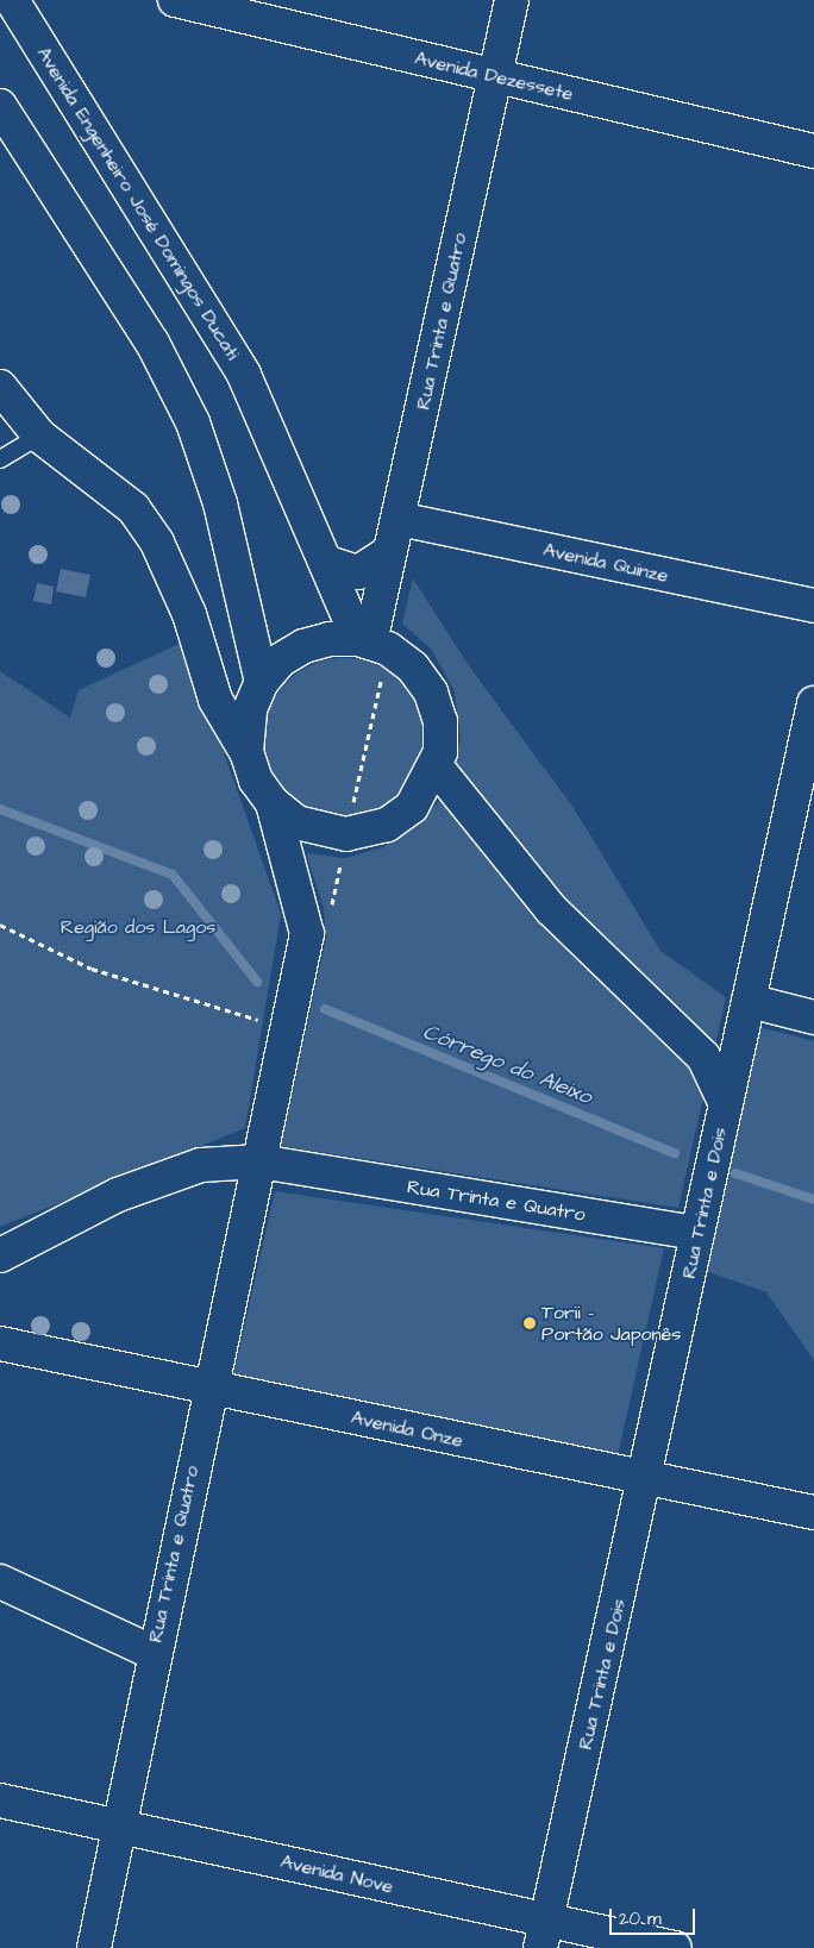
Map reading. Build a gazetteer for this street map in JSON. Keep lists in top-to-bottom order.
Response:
{
  "streets": {
    "street": [
      "Avenida Dezessete",
      "Avenida Engenheiro José Domingos Ducati",
      "Rua Trinta e Quatro",
      "Avenida Quinze",
      "Rua Trinta e Dois",
      "Avenida Onze",
      "Avenida Nove"
    ]
  },
  "crossings": [
    ["Avenida Dezessete", "Rua Trinta e Quatro"],
    ["Avenida Engenheiro José Domingos Ducati", "Rua Trinta e Quatro"],
    ["Rua Trinta e Quatro", "Avenida Quinze"],
    ["Rua Trinta e Quatro", "Rua Trinta e Dois"],
    ["Rua Trinta e Quatro", "Avenida Onze"],
    ["Rua Trinta e Quatro", "Avenida Nove"],
    ["Rua Trinta e Dois", "Avenida Onze"],
    ["Rua Trinta e Dois", "Avenida Nove"]
  ],
  "water": ["Córrego do Aleixo"],
  "parks": ["Região dos Lagos"],
  "places": ["Torii - Portão Japonês"],
  "scale_bar": "20 m"
}
